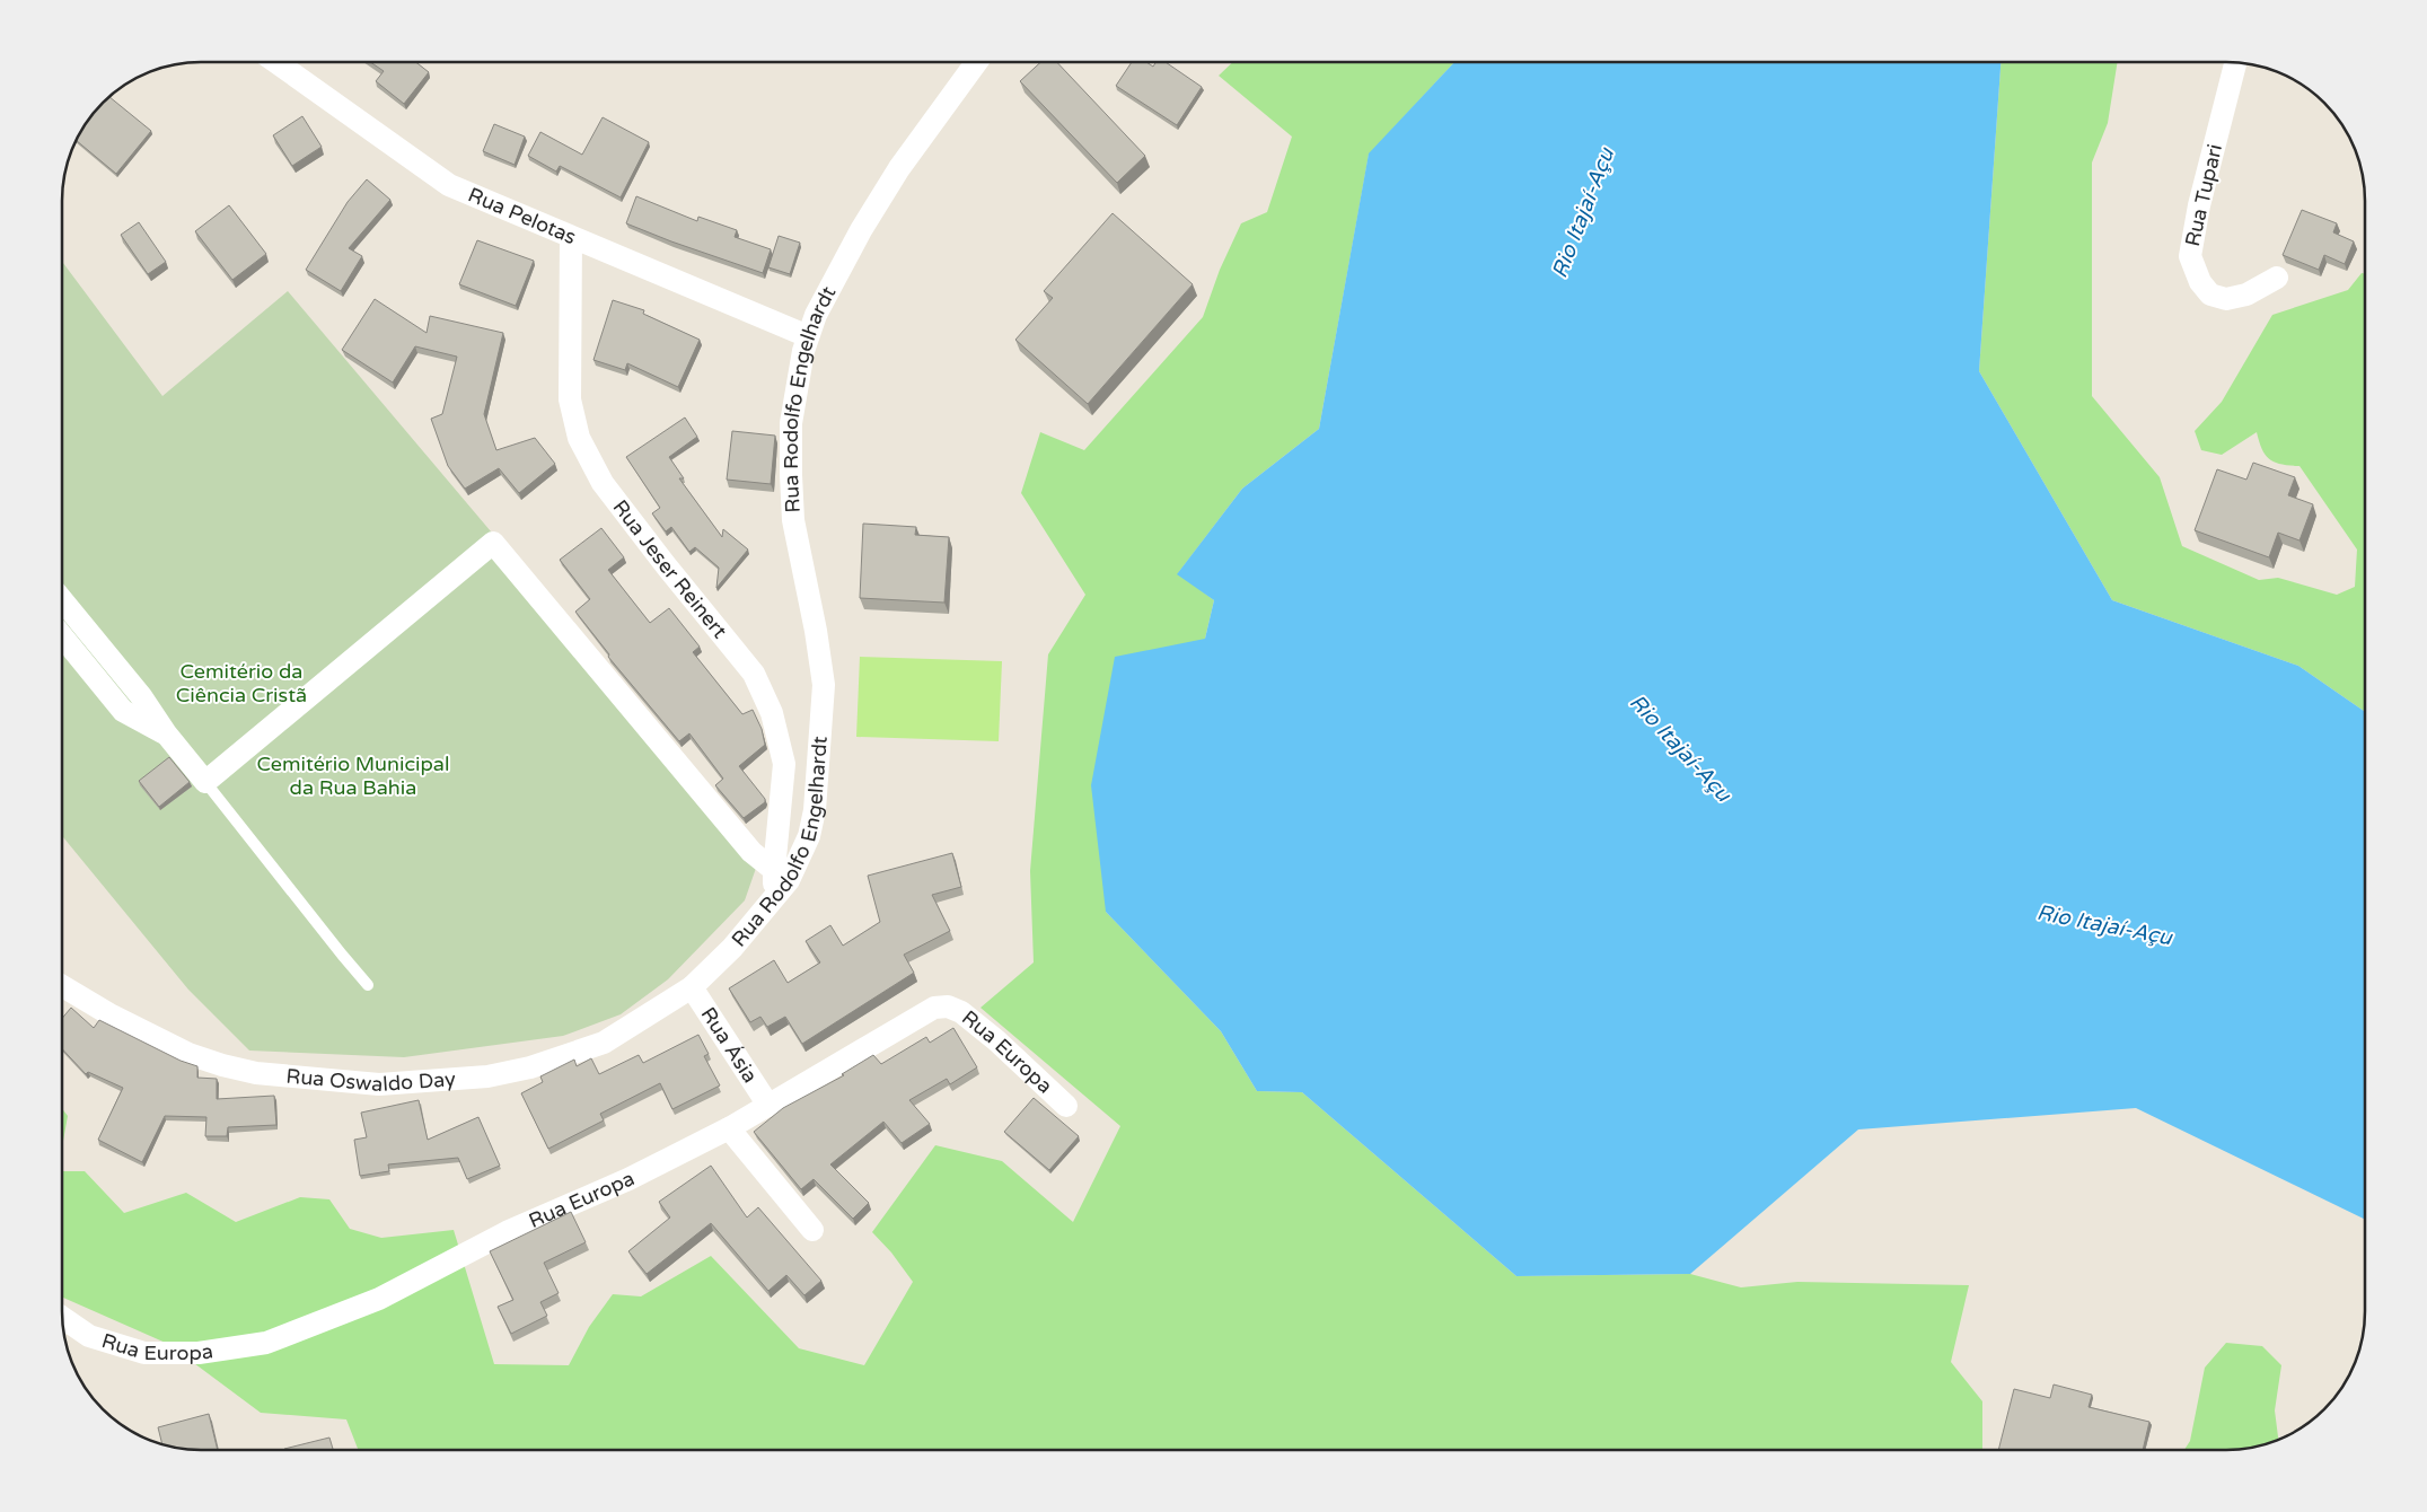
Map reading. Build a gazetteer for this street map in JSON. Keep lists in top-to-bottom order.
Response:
{
  "streets": {
    "street": [
      "Rua Tupari",
      "Rua Pelotas",
      "Rua Rodolfo Engelhardt",
      "Rua Jeser Reinert",
      "Rua Ásia",
      "Rua Europa",
      "Rua Oswaldo Day"
    ]
  },
  "crossings": [
    ["Rua Pelotas", "Rua Rodolfo Engelhardt"],
    ["Rua Pelotas", "Rua Jeser Reinert"],
    ["Rua Rodolfo Engelhardt", "Rua Jeser Reinert"],
    ["Rua Rodolfo Engelhardt", "Rua Ásia"],
    ["Rua Rodolfo Engelhardt", "Rua Oswaldo Day"],
    ["Rua Ásia", "Rua Europa"],
    ["Rua Ásia", "Rua Oswaldo Day"]
  ],
  "water": ["Rio Itajaí-Açu"],
  "parks": ["Cemitério da Ciência Cristã", "Cemitério Municipal da Rua Bahia"]
}
